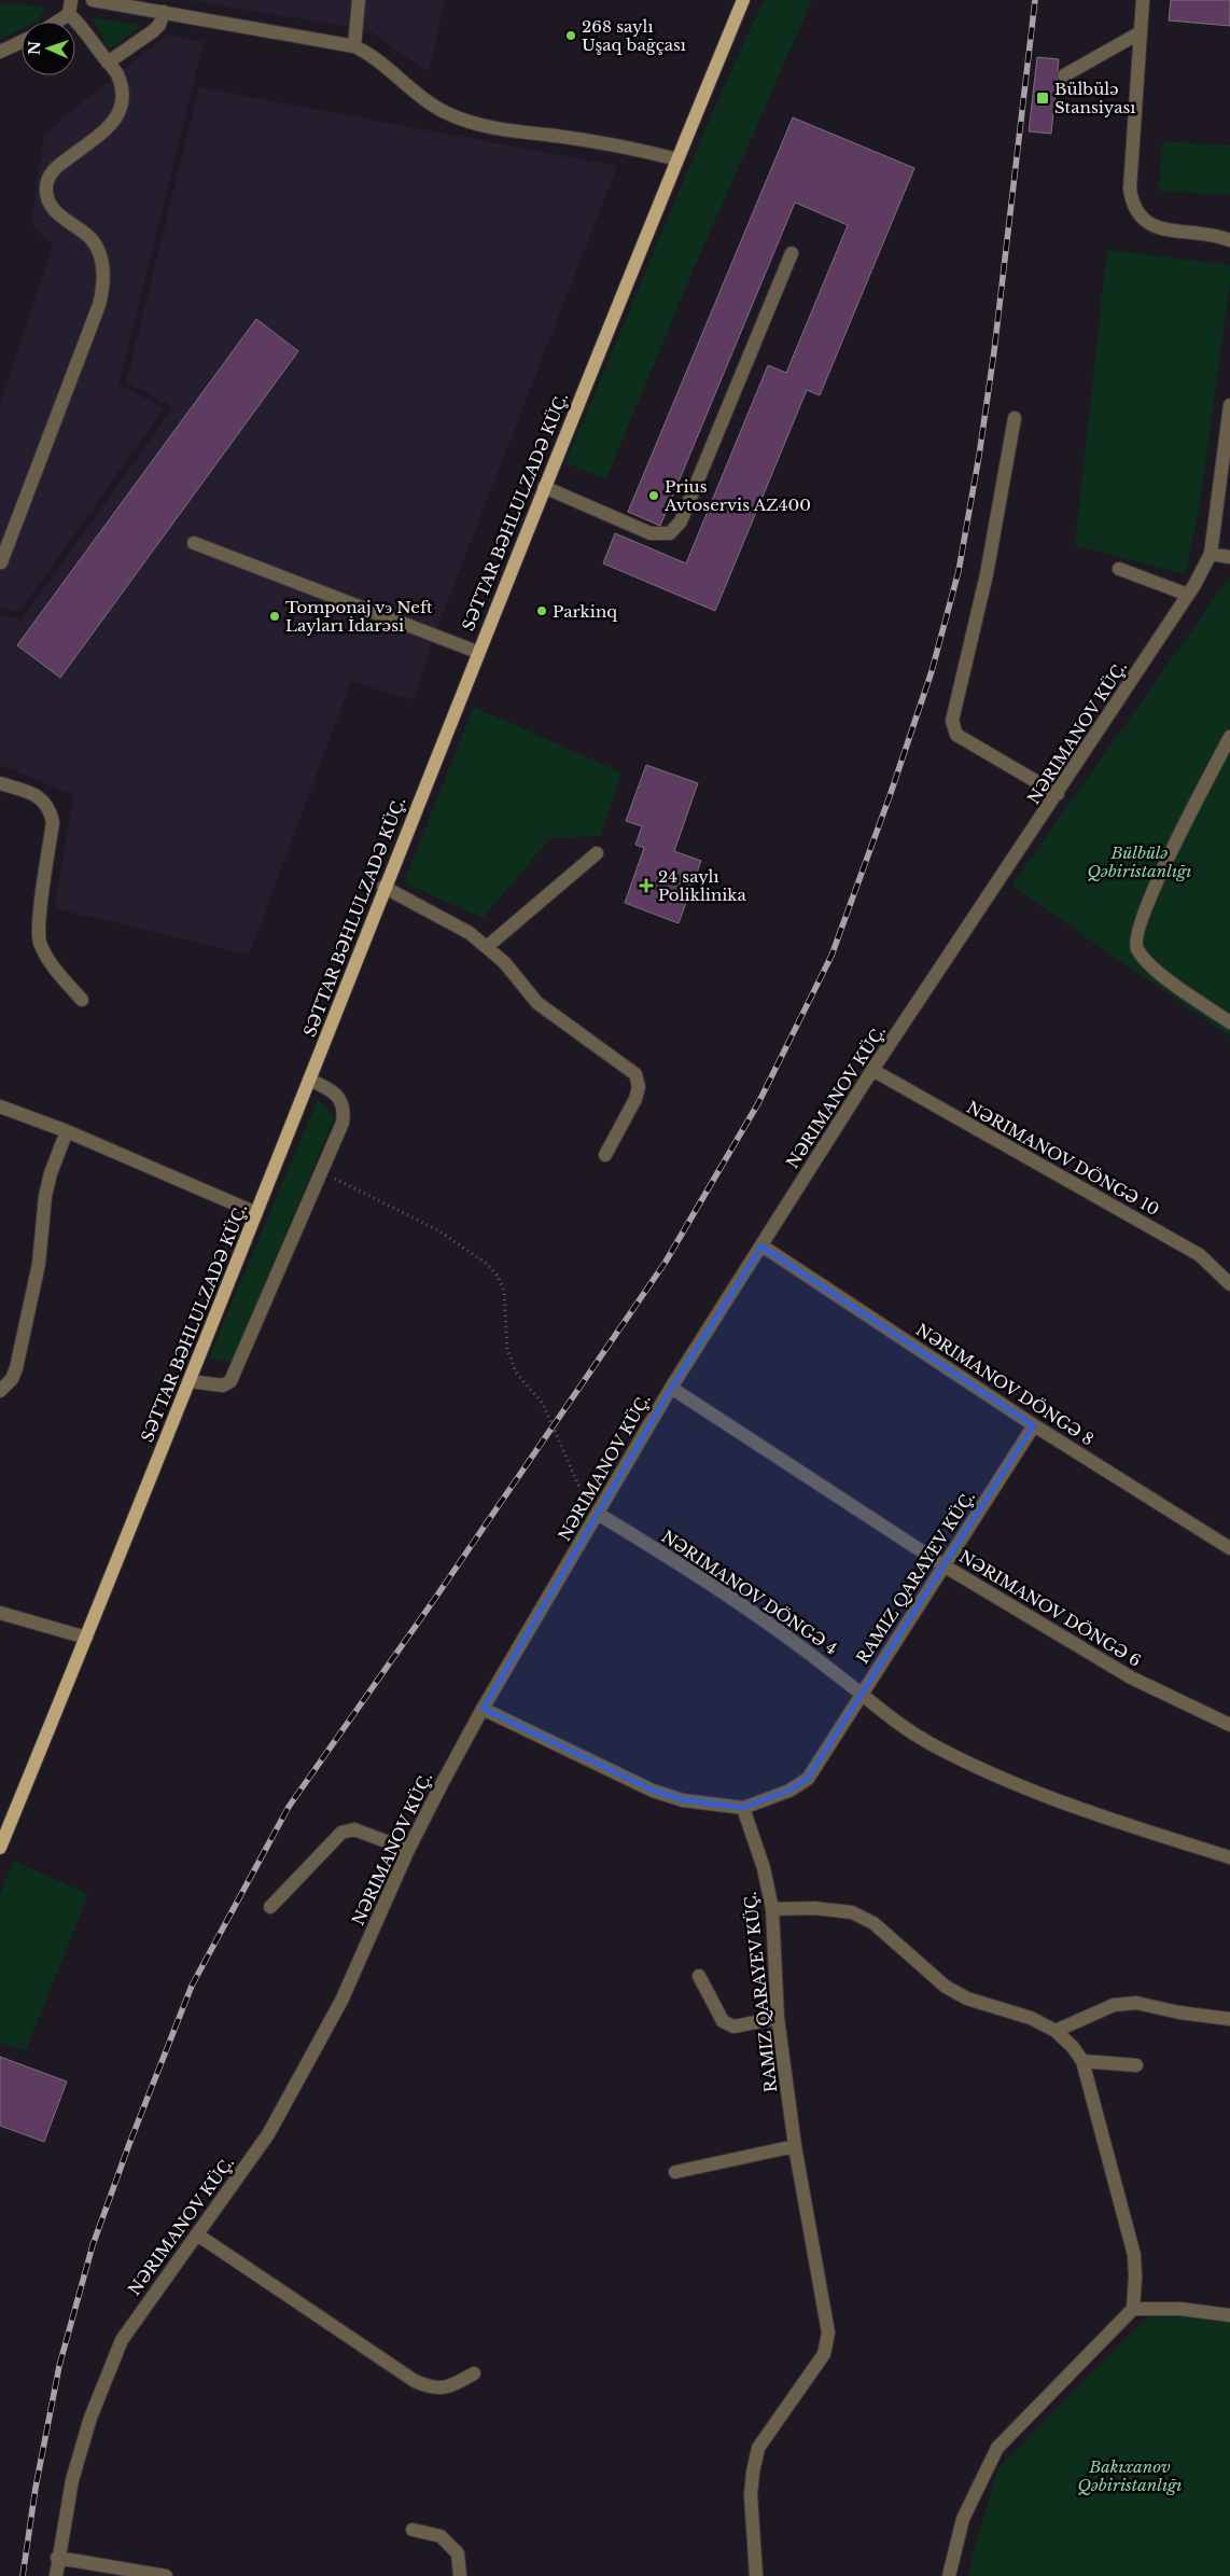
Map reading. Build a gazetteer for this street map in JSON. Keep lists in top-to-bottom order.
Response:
{
  "streets": {
    "main road": ["SƏTTAR BƏHLULZADƏ KÜÇ."],
    "street": [
      "NƏRIMANOV KÜÇ.",
      "NƏRIMANOV DÖNGƏ 10",
      "NƏRIMANOV DÖNGƏ 8",
      "RAMIZ QARAYEV KÜÇ.",
      "NƏRIMANOV DÖNGƏ 4",
      "NƏRIMANOV DÖNGƏ 6"
    ]
  },
  "crossings": [
    ["NƏRIMANOV KÜÇ.", "NƏRIMANOV DÖNGƏ 10"],
    ["NƏRIMANOV KÜÇ.", "NƏRIMANOV DÖNGƏ 8"],
    ["NƏRIMANOV KÜÇ.", "NƏRIMANOV DÖNGƏ 4"],
    ["NƏRIMANOV KÜÇ.", "NƏRIMANOV DÖNGƏ 6"],
    ["NƏRIMANOV DÖNGƏ 8", "RAMIZ QARAYEV KÜÇ."],
    ["RAMIZ QARAYEV KÜÇ.", "NƏRIMANOV DÖNGƏ 4"],
    ["RAMIZ QARAYEV KÜÇ.", "NƏRIMANOV DÖNGƏ 6"]
  ],
  "parks": ["Bülbülə Qəbiristanlığı", "Bakıxanov Qəbiristanlığı"],
  "places": {
    "other": [
      "268 saylı Uşaq bağçası",
      "Prius Avtoservis AZ400",
      "Parkinq",
      "Tomponaj vэ Neft Layları İdarəsi"
    ],
    "transit": ["Bülbülə Stansiyası"],
    "health": ["24 saylı Poliklinika"]
  },
  "north": "left"
}
